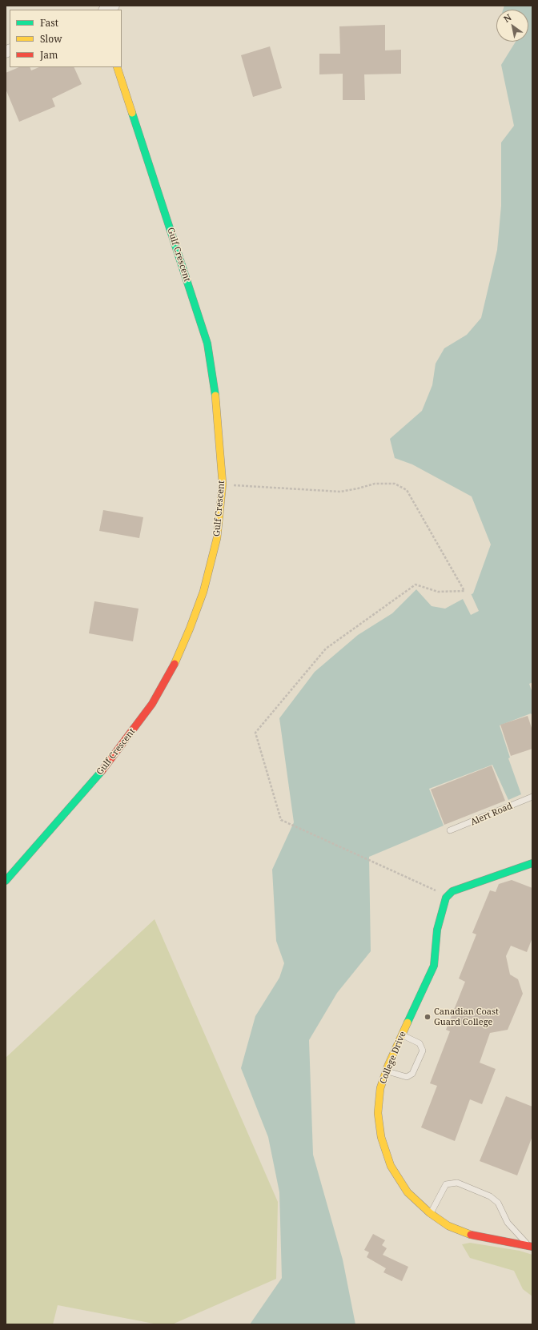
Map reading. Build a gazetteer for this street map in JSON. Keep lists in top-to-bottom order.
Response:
{
  "streets": {
    "street": ["Gulf Crescent", "College Drive"],
    "lane": ["Alert Road"]
  },
  "places": ["Canadian Coast Guard College"],
  "legend": ["Fast", "Slow", "Jam"],
  "north": "top left"
}
